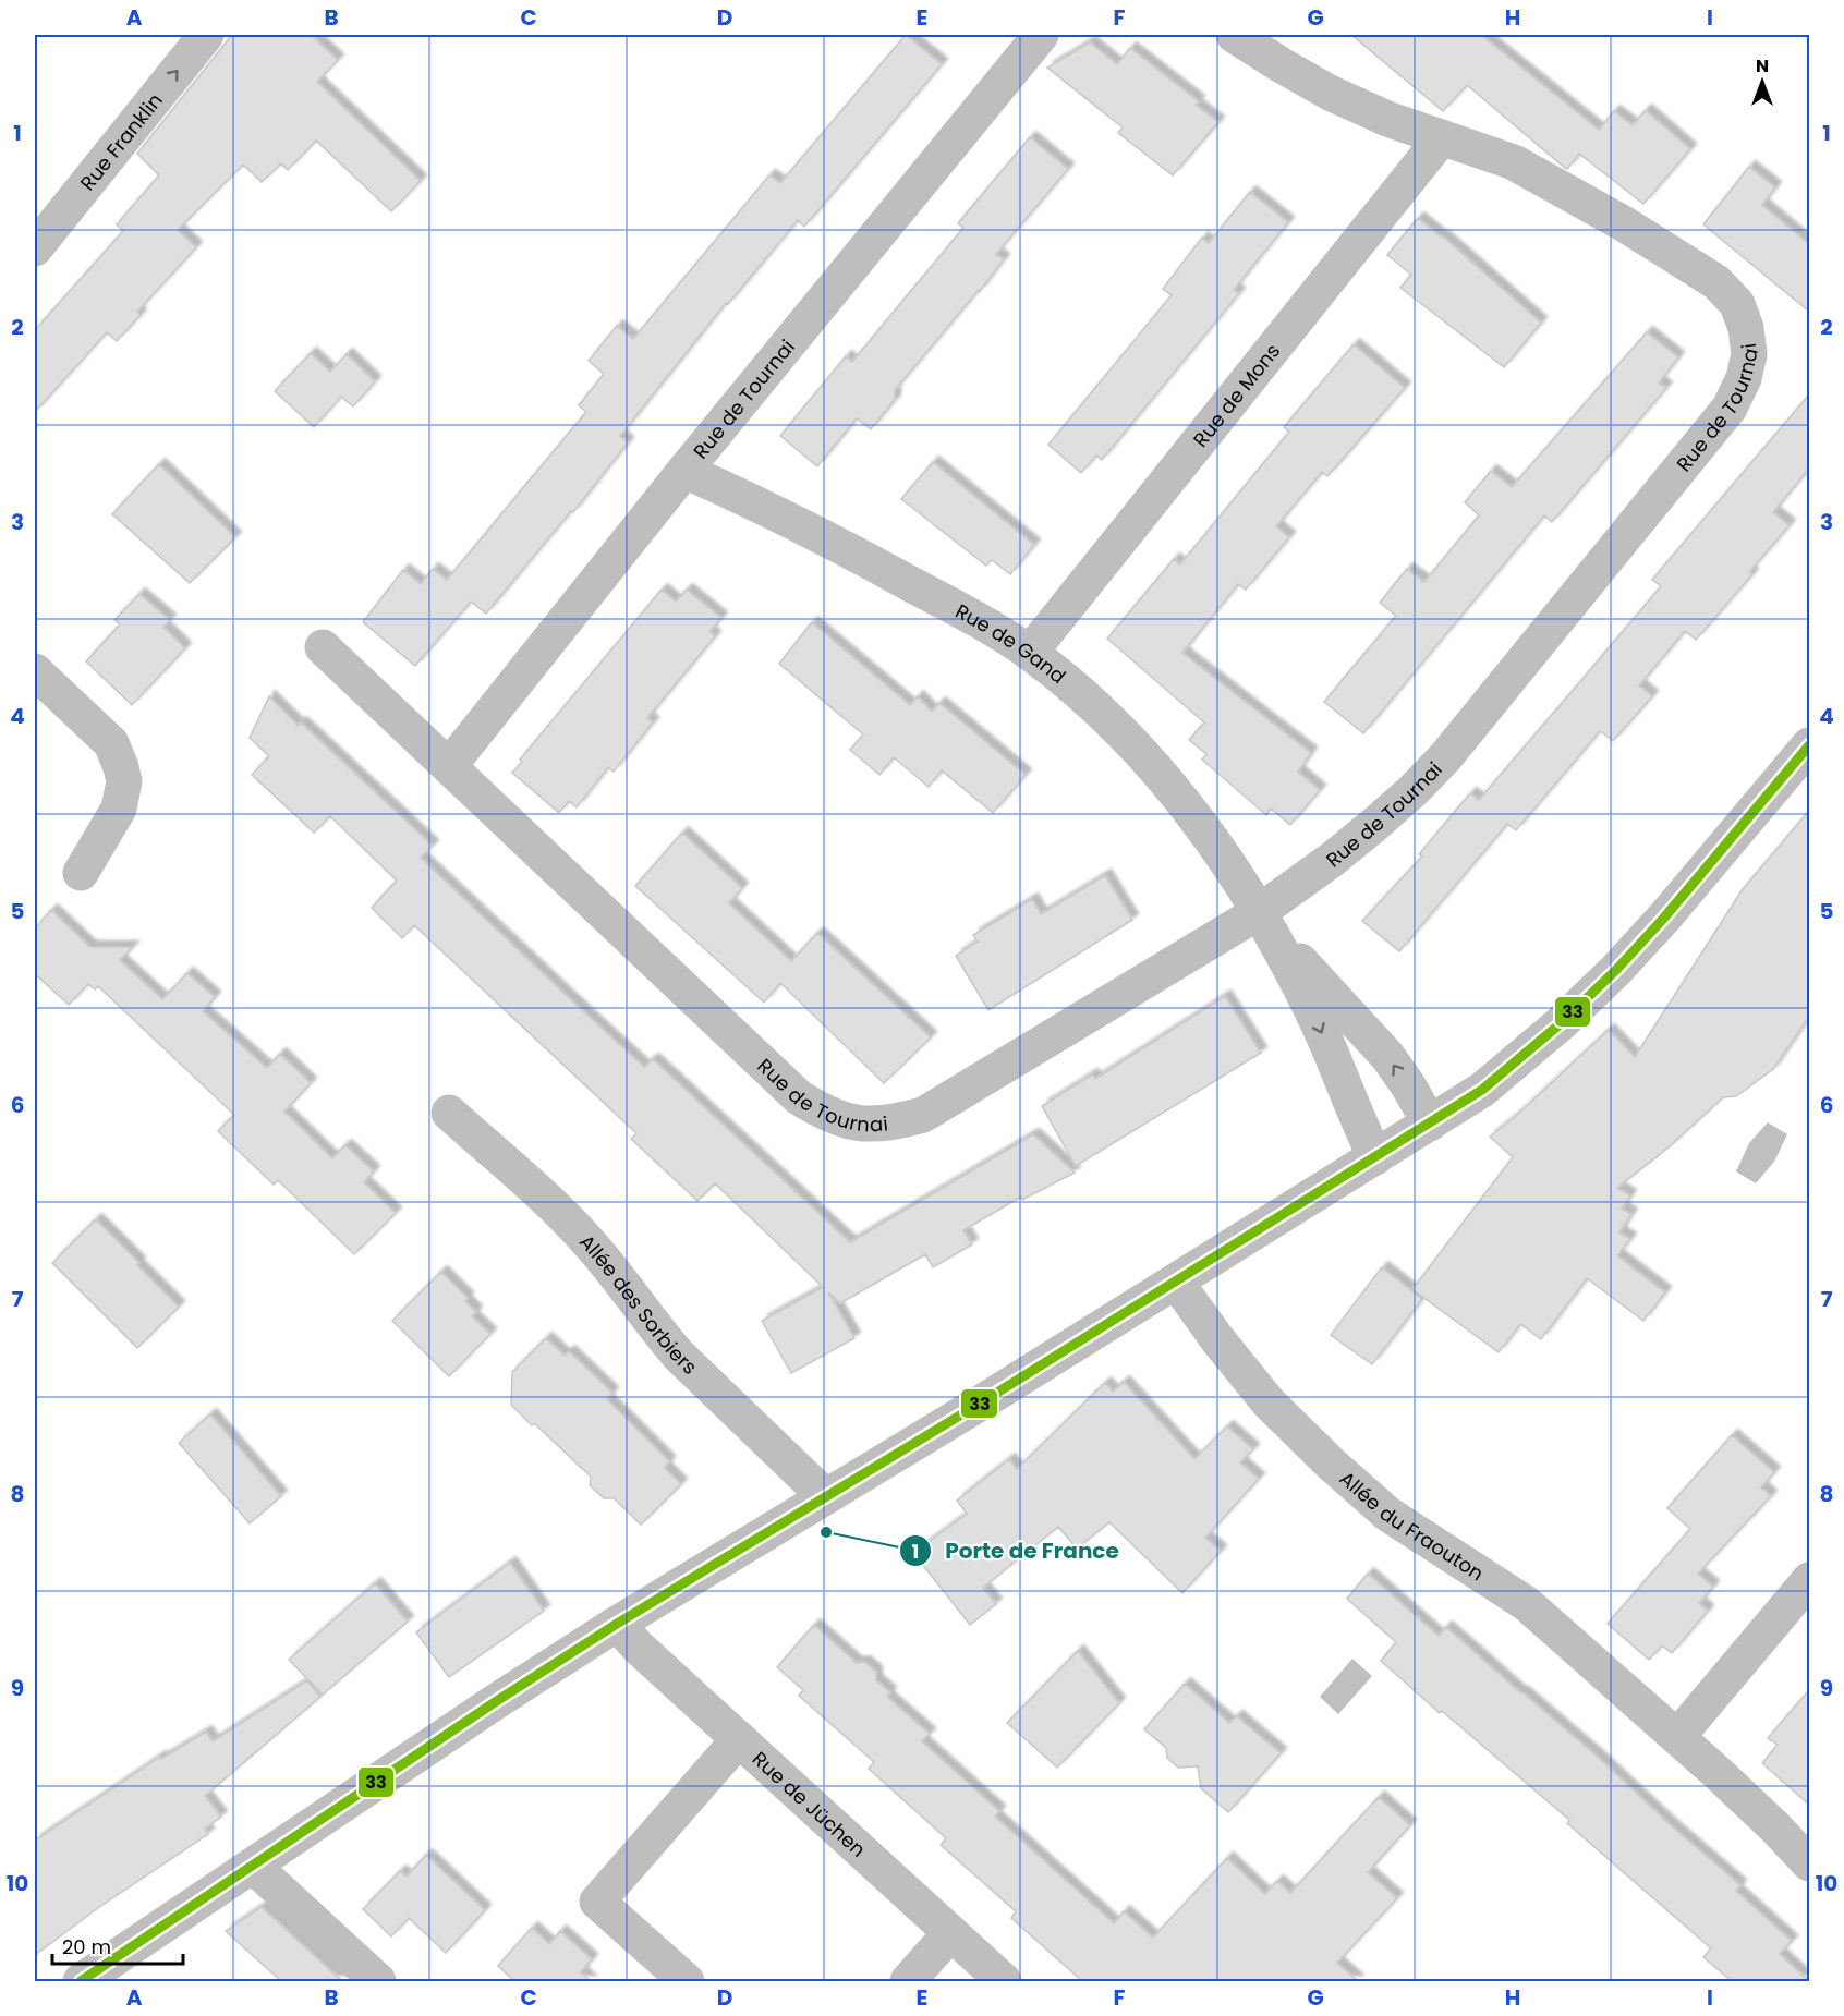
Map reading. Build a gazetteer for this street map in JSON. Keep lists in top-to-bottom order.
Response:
{
  "streets": {
    "street": [
      "Rue Franklin",
      "Rue de Mons",
      "Rue de Tournai",
      "Rue de Gand",
      "Allée des Sorbiers",
      "Allée du Fraouton",
      "Rue de Jüchen"
    ]
  },
  "crossings": [
    ["Rue de Mons", "Rue de Tournai"],
    ["Rue de Mons", "Rue de Gand"],
    ["Rue de Tournai", "Rue de Gand"]
  ],
  "one_way": ["Rue Franklin"],
  "places": ["Porte de France"],
  "lines": ["transit line 33"],
  "scale_bar": "20 m",
  "north": "top",
  "grid": {
    "columns": [
      "A",
      "B",
      "C",
      "D",
      "E",
      "F",
      "G",
      "H",
      "I"
    ],
    "rows": [
      "1",
      "2",
      "3",
      "4",
      "5",
      "6",
      "7",
      "8",
      "9",
      "10"
    ]
  }
}
